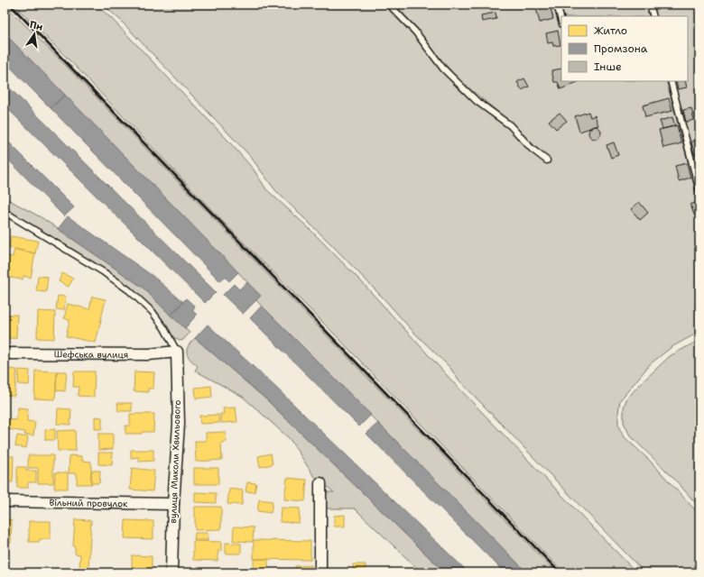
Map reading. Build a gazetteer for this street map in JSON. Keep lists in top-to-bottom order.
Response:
{
  "streets": {
    "street": ["Шефська вулиця", "вулиця Миколи Хвильового", "Вільний провулок"]
  },
  "crossings": [
    ["Шефська вулиця", "вулиця Миколи Хвильового"],
    ["вулиця Миколи Хвильового", "Вільний провулок"]
  ],
  "legend": ["Житло", "Промзона", "Інше"],
  "north": "top"
}
